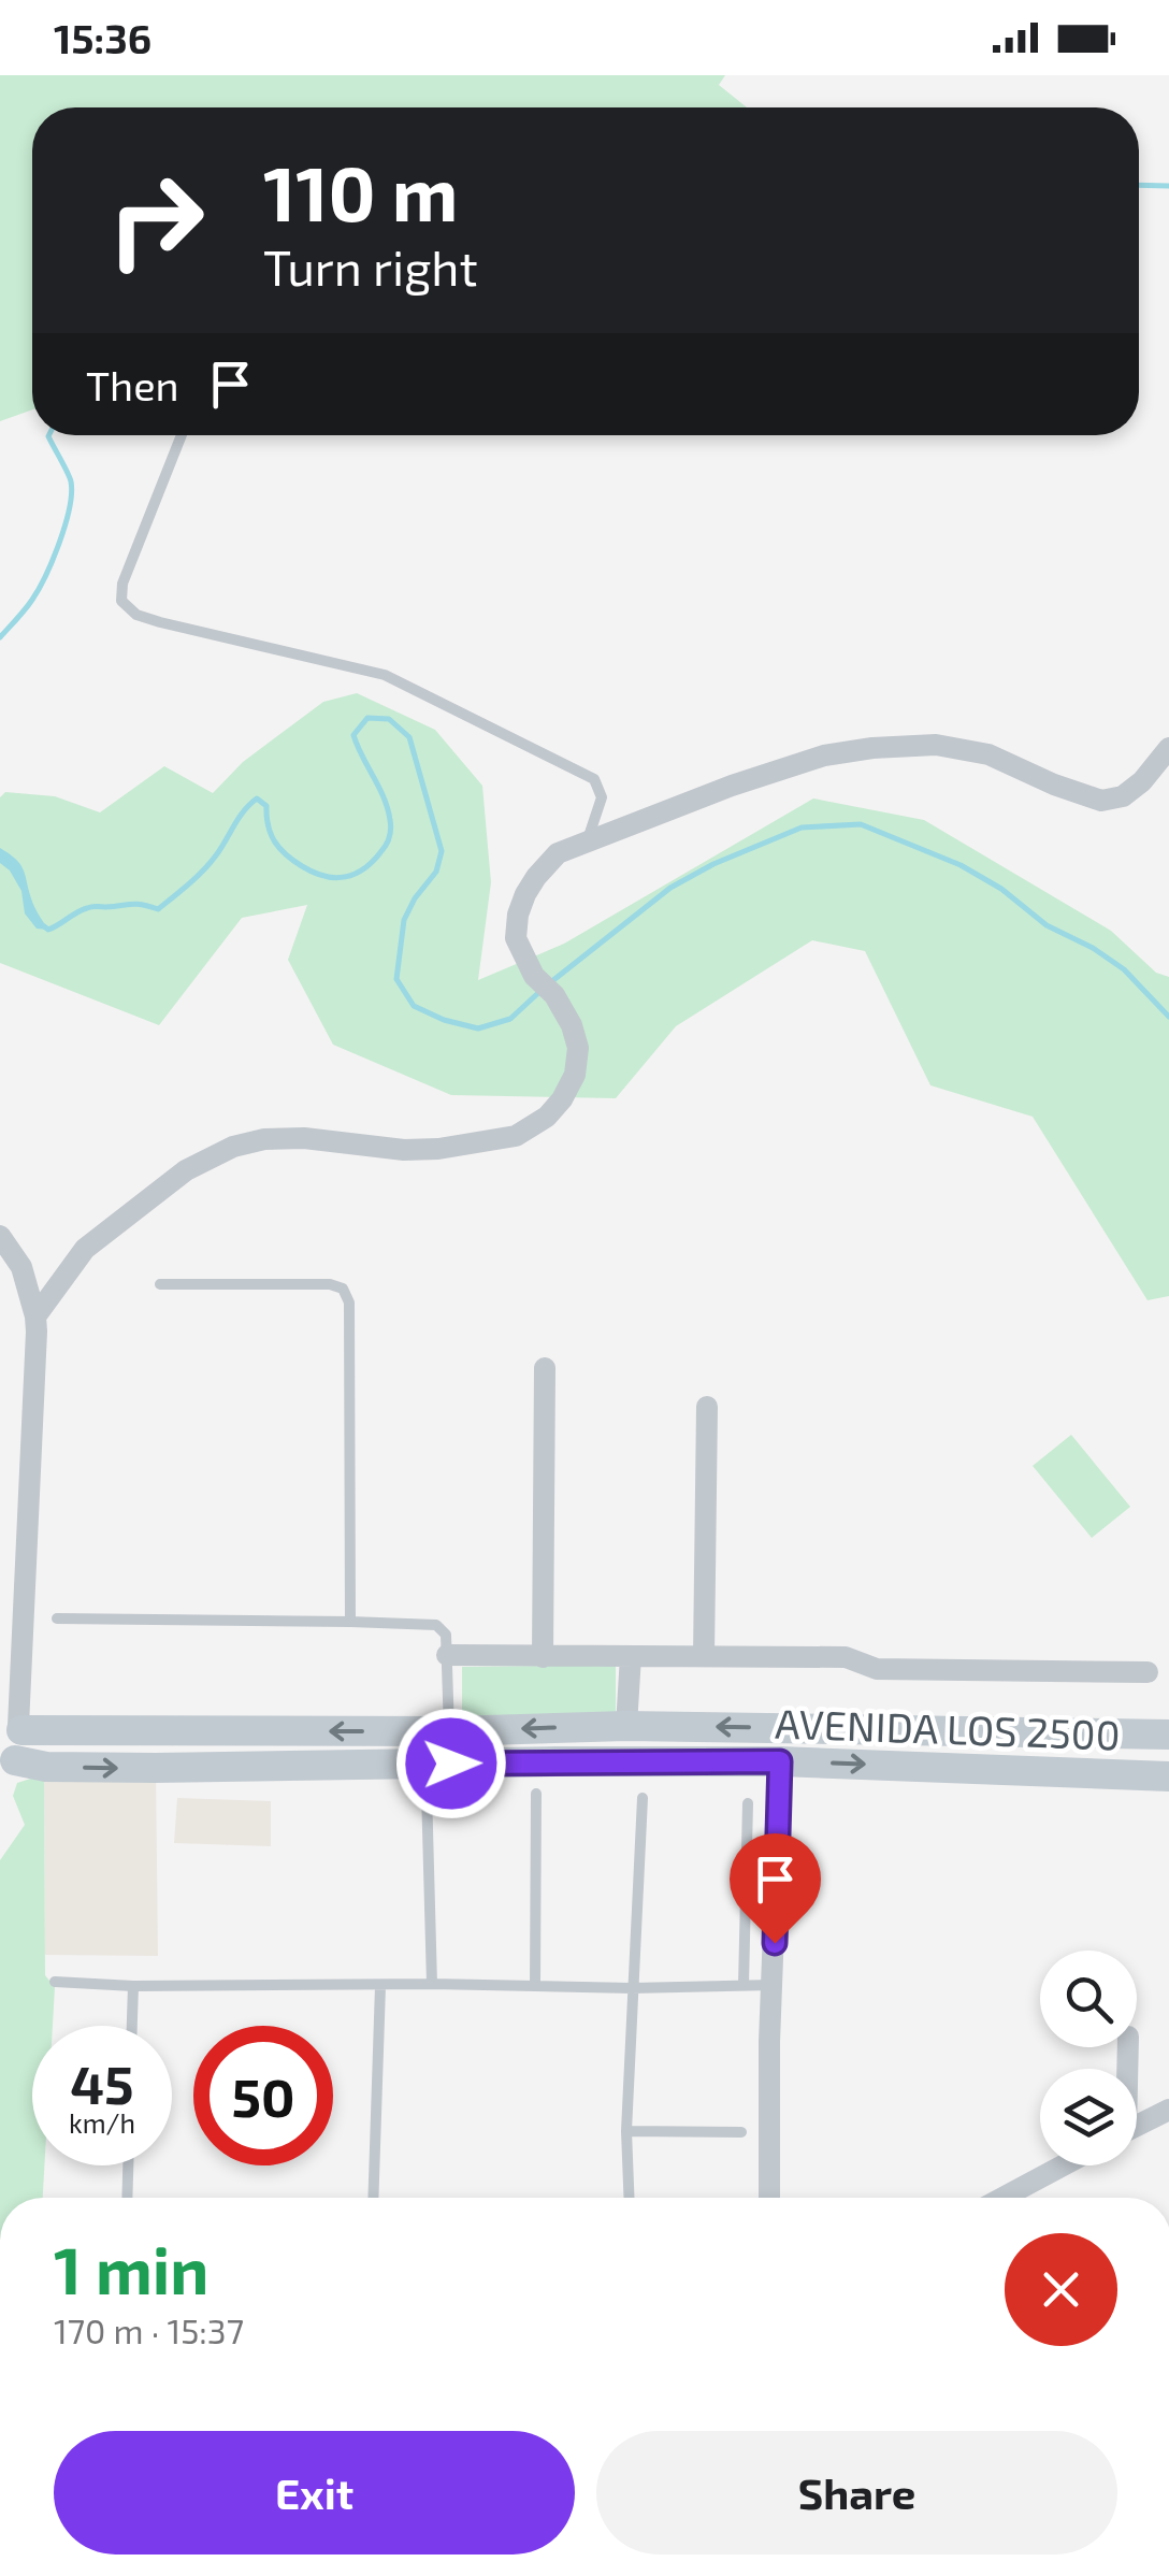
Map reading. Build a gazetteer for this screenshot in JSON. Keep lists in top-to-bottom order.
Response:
{
  "streets": {
    "main road": ["AVENIDA LOS 2500"]
  },
  "page": {
    "status": "15:36",
    "turn": ["110 m", "Turn right"],
    "then": "Then",
    "speed": "45 km/h",
    "limit": "50",
    "heading": ["1 min", "170 m · 15:37"],
    "buttons": ["Exit", "Share"]
  }
}
